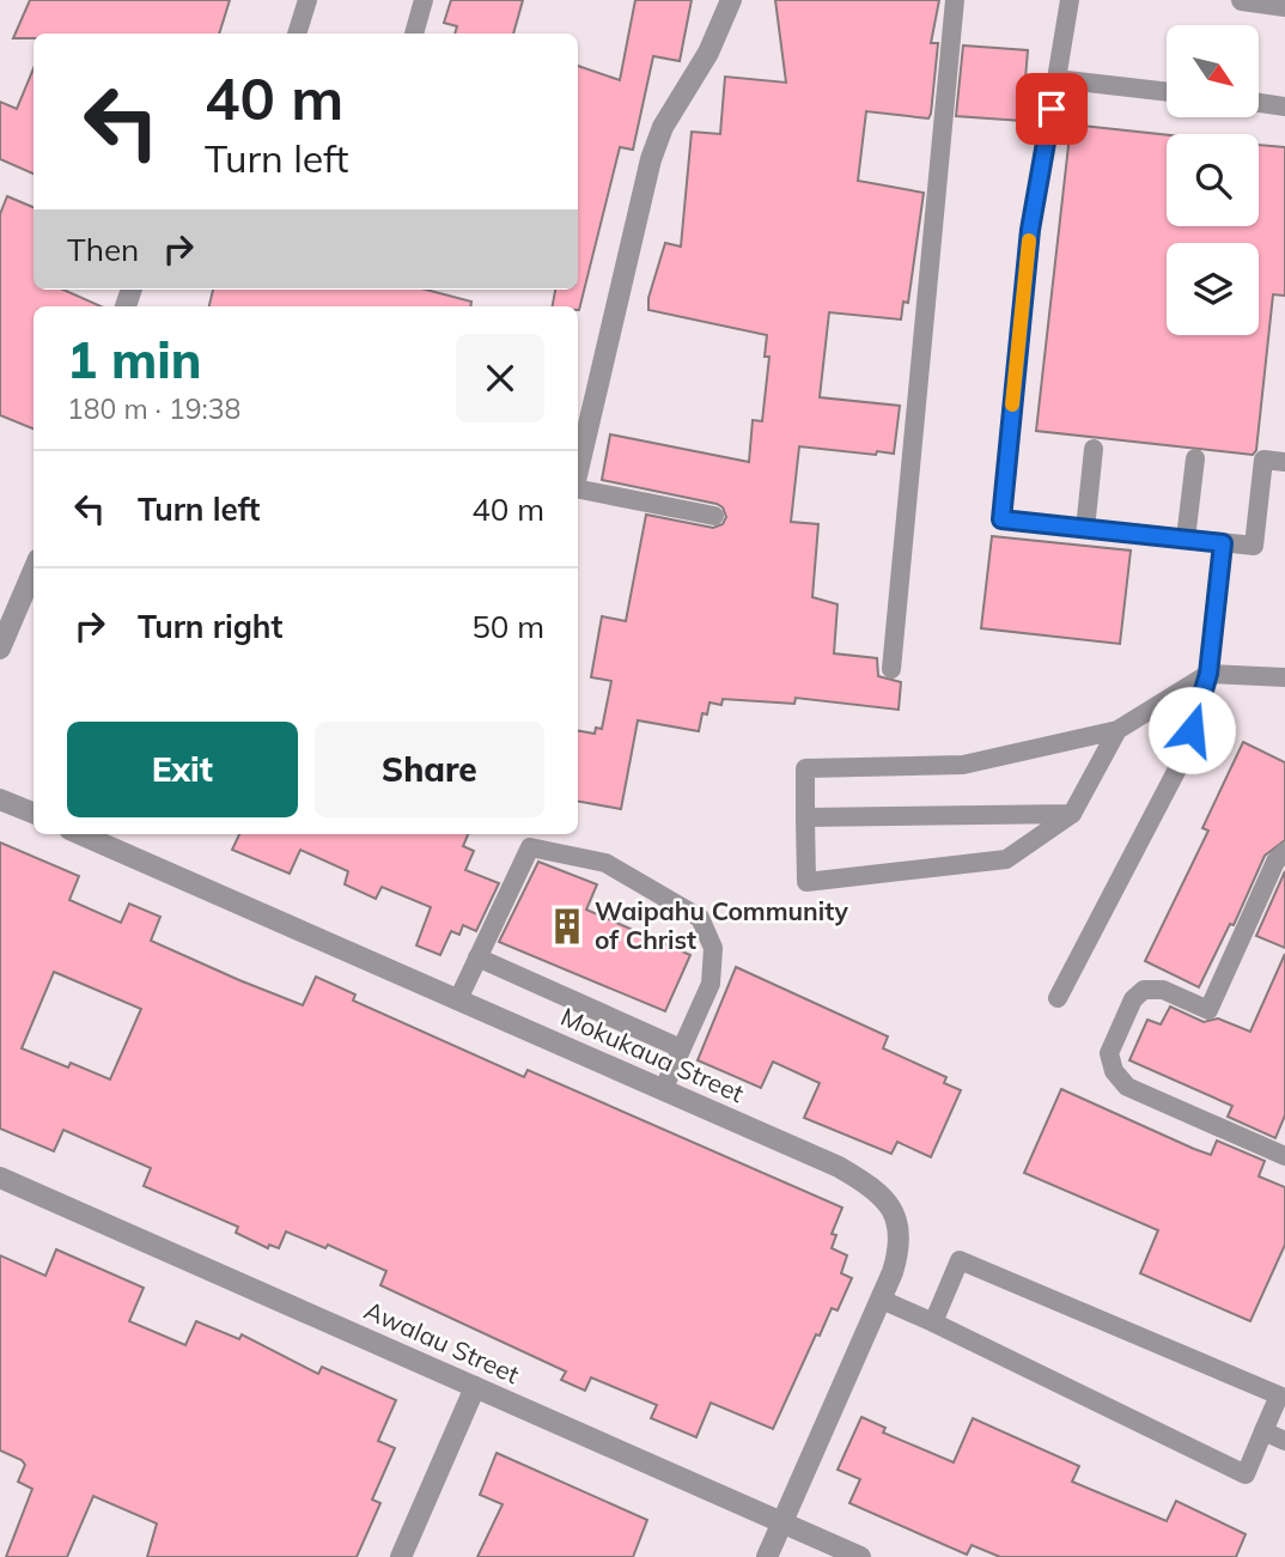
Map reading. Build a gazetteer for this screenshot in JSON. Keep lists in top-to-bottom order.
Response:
{
  "streets": {
    "street": ["Mokukaua Street", "Awalau Street"]
  },
  "crossings": [
    ["Mokukaua Street", "Awalau Street"]
  ],
  "places": {
    "building": ["Waipahu Community of Christ"]
  },
  "north": "bottom right",
  "page": {
    "turn": ["40 m", "Turn left"],
    "then": "Then",
    "heading": ["1 min", "180 m · 19:38"],
    "list": [
      {
        "name": "Turn left",
        "value": "40 m"
      },
      {
        "name": "Turn right",
        "value": "50 m"
      }
    ],
    "buttons": ["Exit", "Share"]
  }
}
